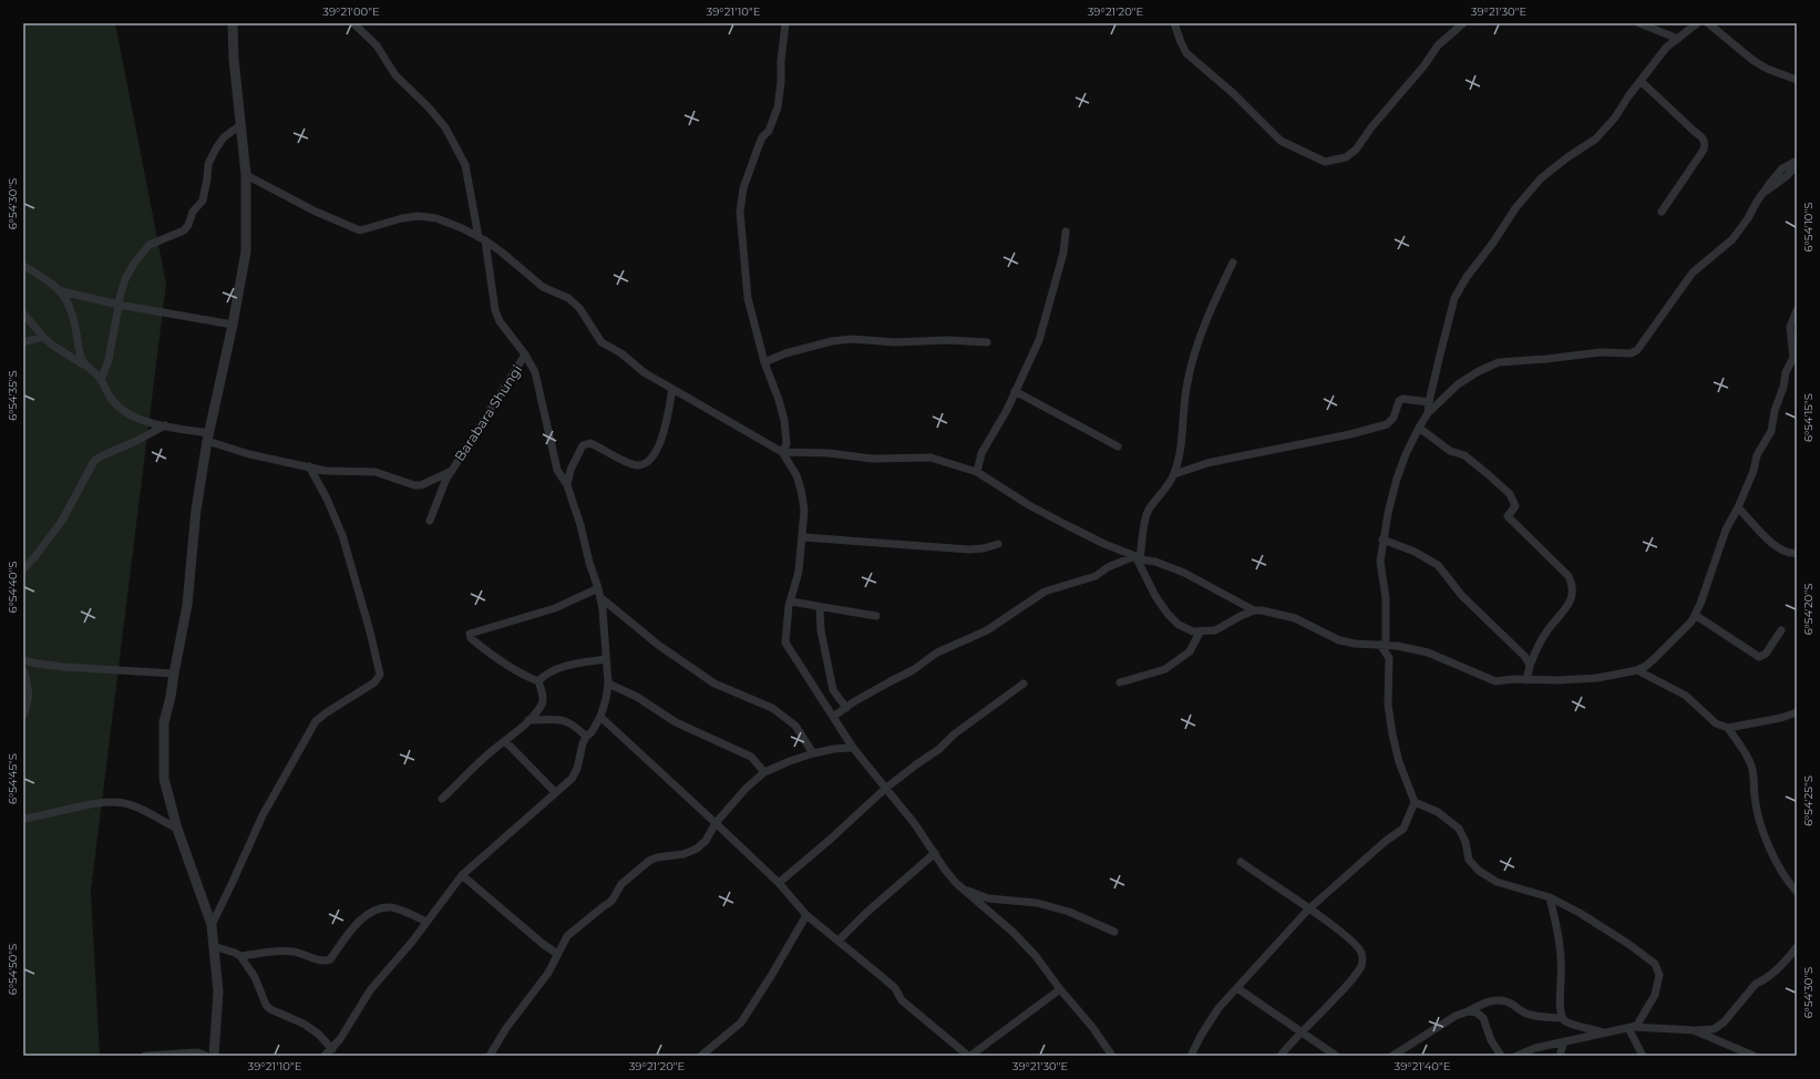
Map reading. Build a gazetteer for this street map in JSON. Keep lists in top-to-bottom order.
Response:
{
  "streets": {
    "street": ["Barabara Shungi"]
  },
  "coordinates": [
    "39°21'00\"E",
    "39°21'10\"E",
    "39°21'20\"E",
    "39°21'30\"E",
    "6°54'30\"S",
    "6°54'10\"S",
    "6°54'35\"S",
    "6°54'15\"S",
    "6°54'40\"S",
    "6°54'20\"S",
    "6°54'45\"S",
    "6°54'25\"S",
    "6°54'50\"S",
    "39°21'40\"E"
  ]
}
